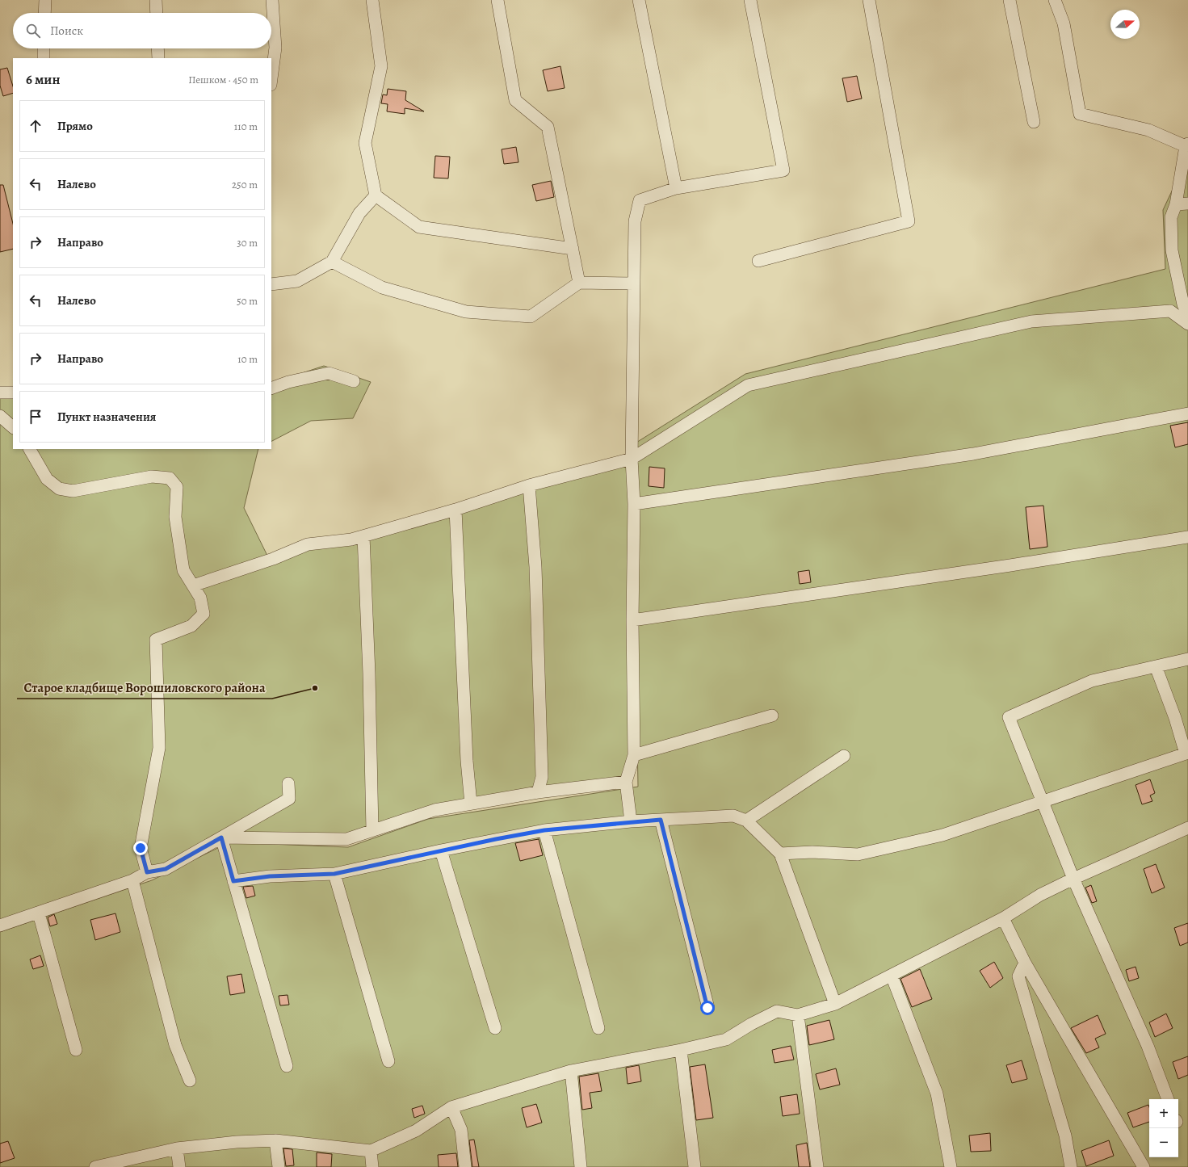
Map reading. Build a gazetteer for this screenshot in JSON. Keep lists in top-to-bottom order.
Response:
{
  "places": ["Старое кладбище Ворошиловского района"],
  "north": "right",
  "page": {
    "search": "Поиск",
    "heading": ["6 мин", "Пешком · 450 m"],
    "list": [
      ["Прямо", "110 m"],
      ["Налево", "250 m"],
      ["Направо", "30 m"],
      ["Налево", "50 m"],
      ["Направо", "10 m"],
      "Пункт назначения"
    ],
    "map_buttons": ["+", "−"]
  }
}
